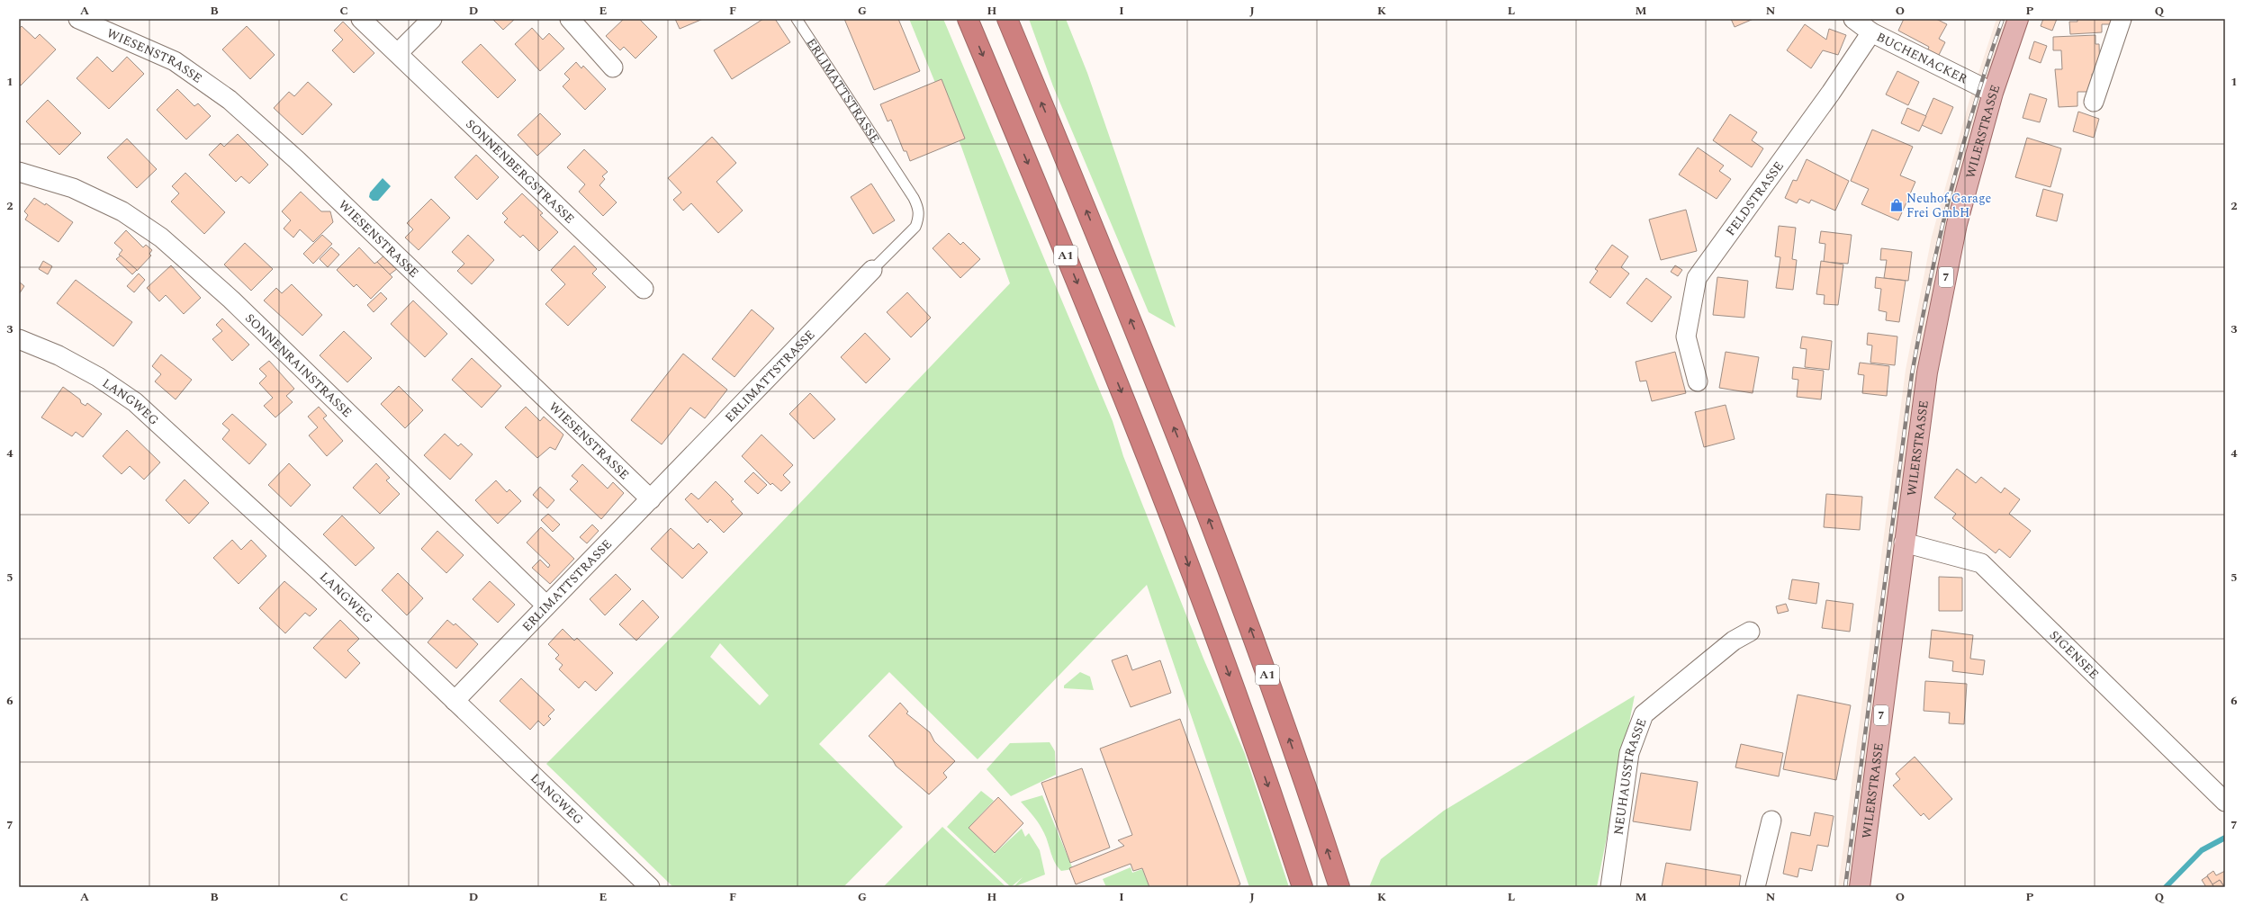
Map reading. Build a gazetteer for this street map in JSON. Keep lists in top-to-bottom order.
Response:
{
  "streets": {
    "highway": ["A1"],
    "main road": ["WILERSTRASSE", "7"],
    "street": [
      "WIESENSTRASSE",
      "BUCHENACKER",
      "ERLIMATTSTRASSE",
      "SONNENBERGSTRASSE",
      "FELDSTRASSE",
      "SONNENRAINSTRASSE",
      "LANGWEG",
      "SIGENSEE",
      "NEUHAUSSTRASSE"
    ]
  },
  "crossings": [
    ["WIESENSTRASSE", "ERLIMATTSTRASSE"],
    ["BUCHENACKER", "WILERSTRASSE"],
    ["BUCHENACKER", "FELDSTRASSE"],
    ["ERLIMATTSTRASSE", "SONNENRAINSTRASSE"],
    ["ERLIMATTSTRASSE", "LANGWEG"],
    ["WILERSTRASSE", "SIGENSEE"]
  ],
  "places": {
    "shop": ["Neuhof Garage Frei GmbH"]
  },
  "grid": {
    "columns": [
      "A",
      "B",
      "C",
      "D",
      "E",
      "F",
      "G",
      "H",
      "I",
      "J",
      "K",
      "L",
      "M",
      "N",
      "O",
      "P",
      "Q"
    ],
    "rows": [
      "1",
      "2",
      "3",
      "4",
      "5",
      "6",
      "7"
    ]
  }
}
